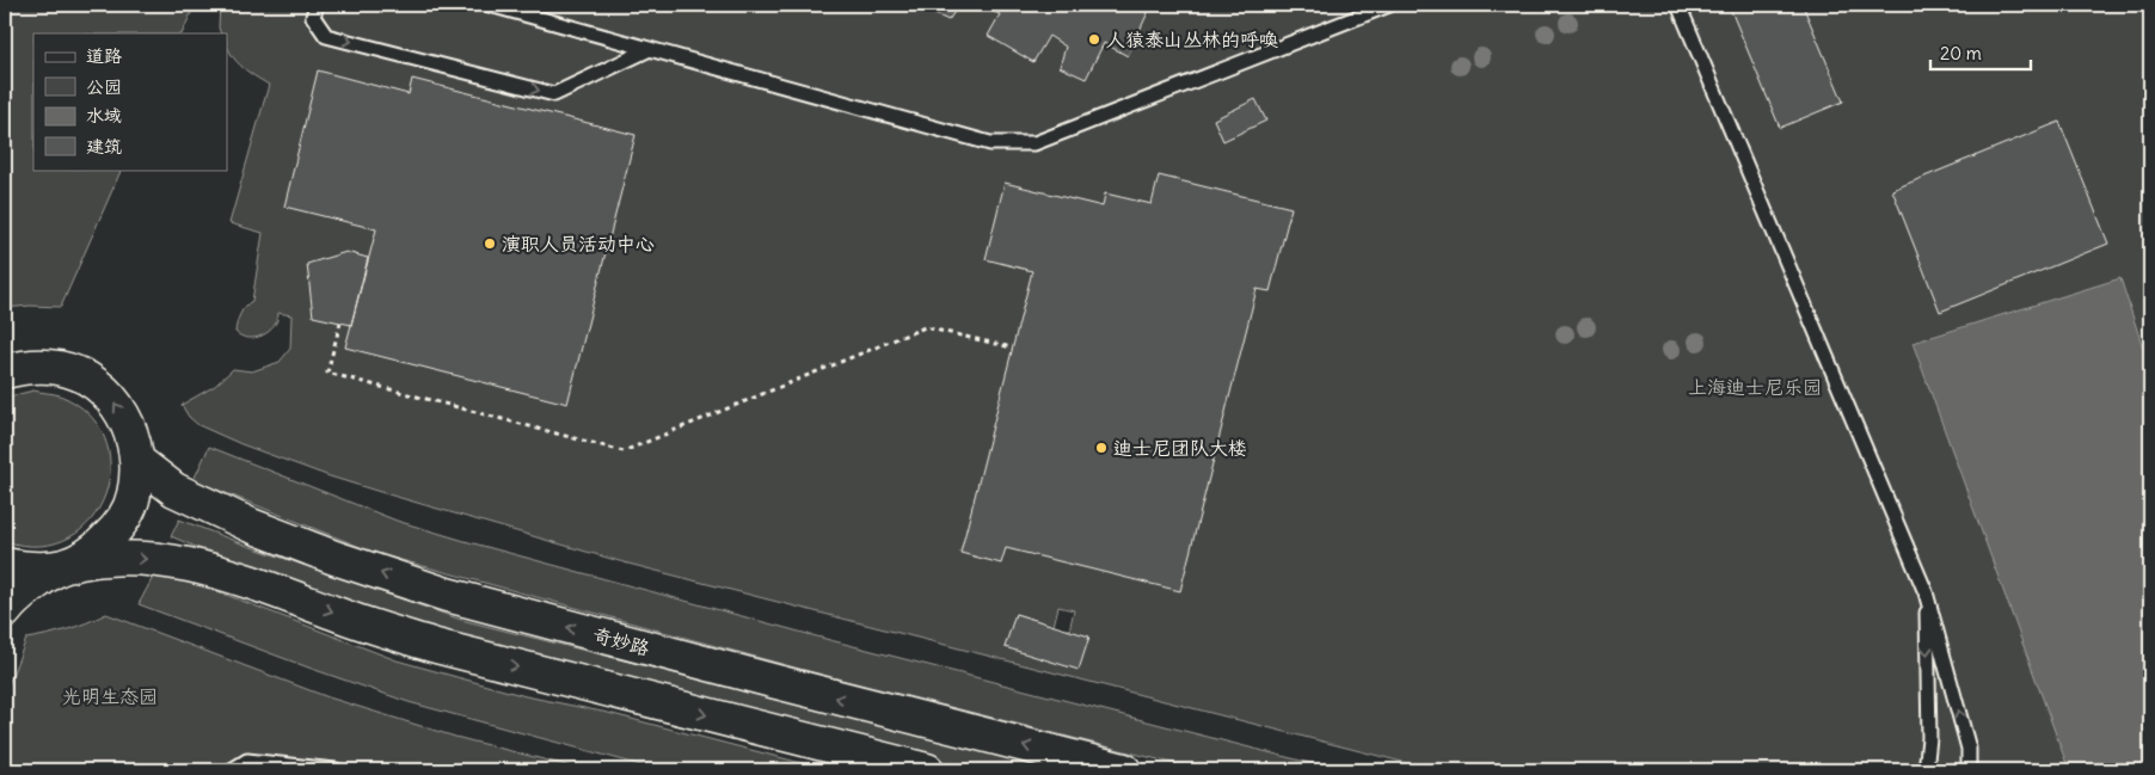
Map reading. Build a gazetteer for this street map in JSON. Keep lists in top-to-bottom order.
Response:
{
  "streets": {
    "street": ["奇妙路"]
  },
  "parks": ["上海迪士尼乐园", "光明生态园"],
  "places": ["人猿泰山丛林的呼唤", "演职人员活动中心", "迪士尼团队大楼"],
  "legend": [
    "道路",
    "公园",
    "水域",
    "建筑"
  ],
  "scale_bar": "20 m"
}
